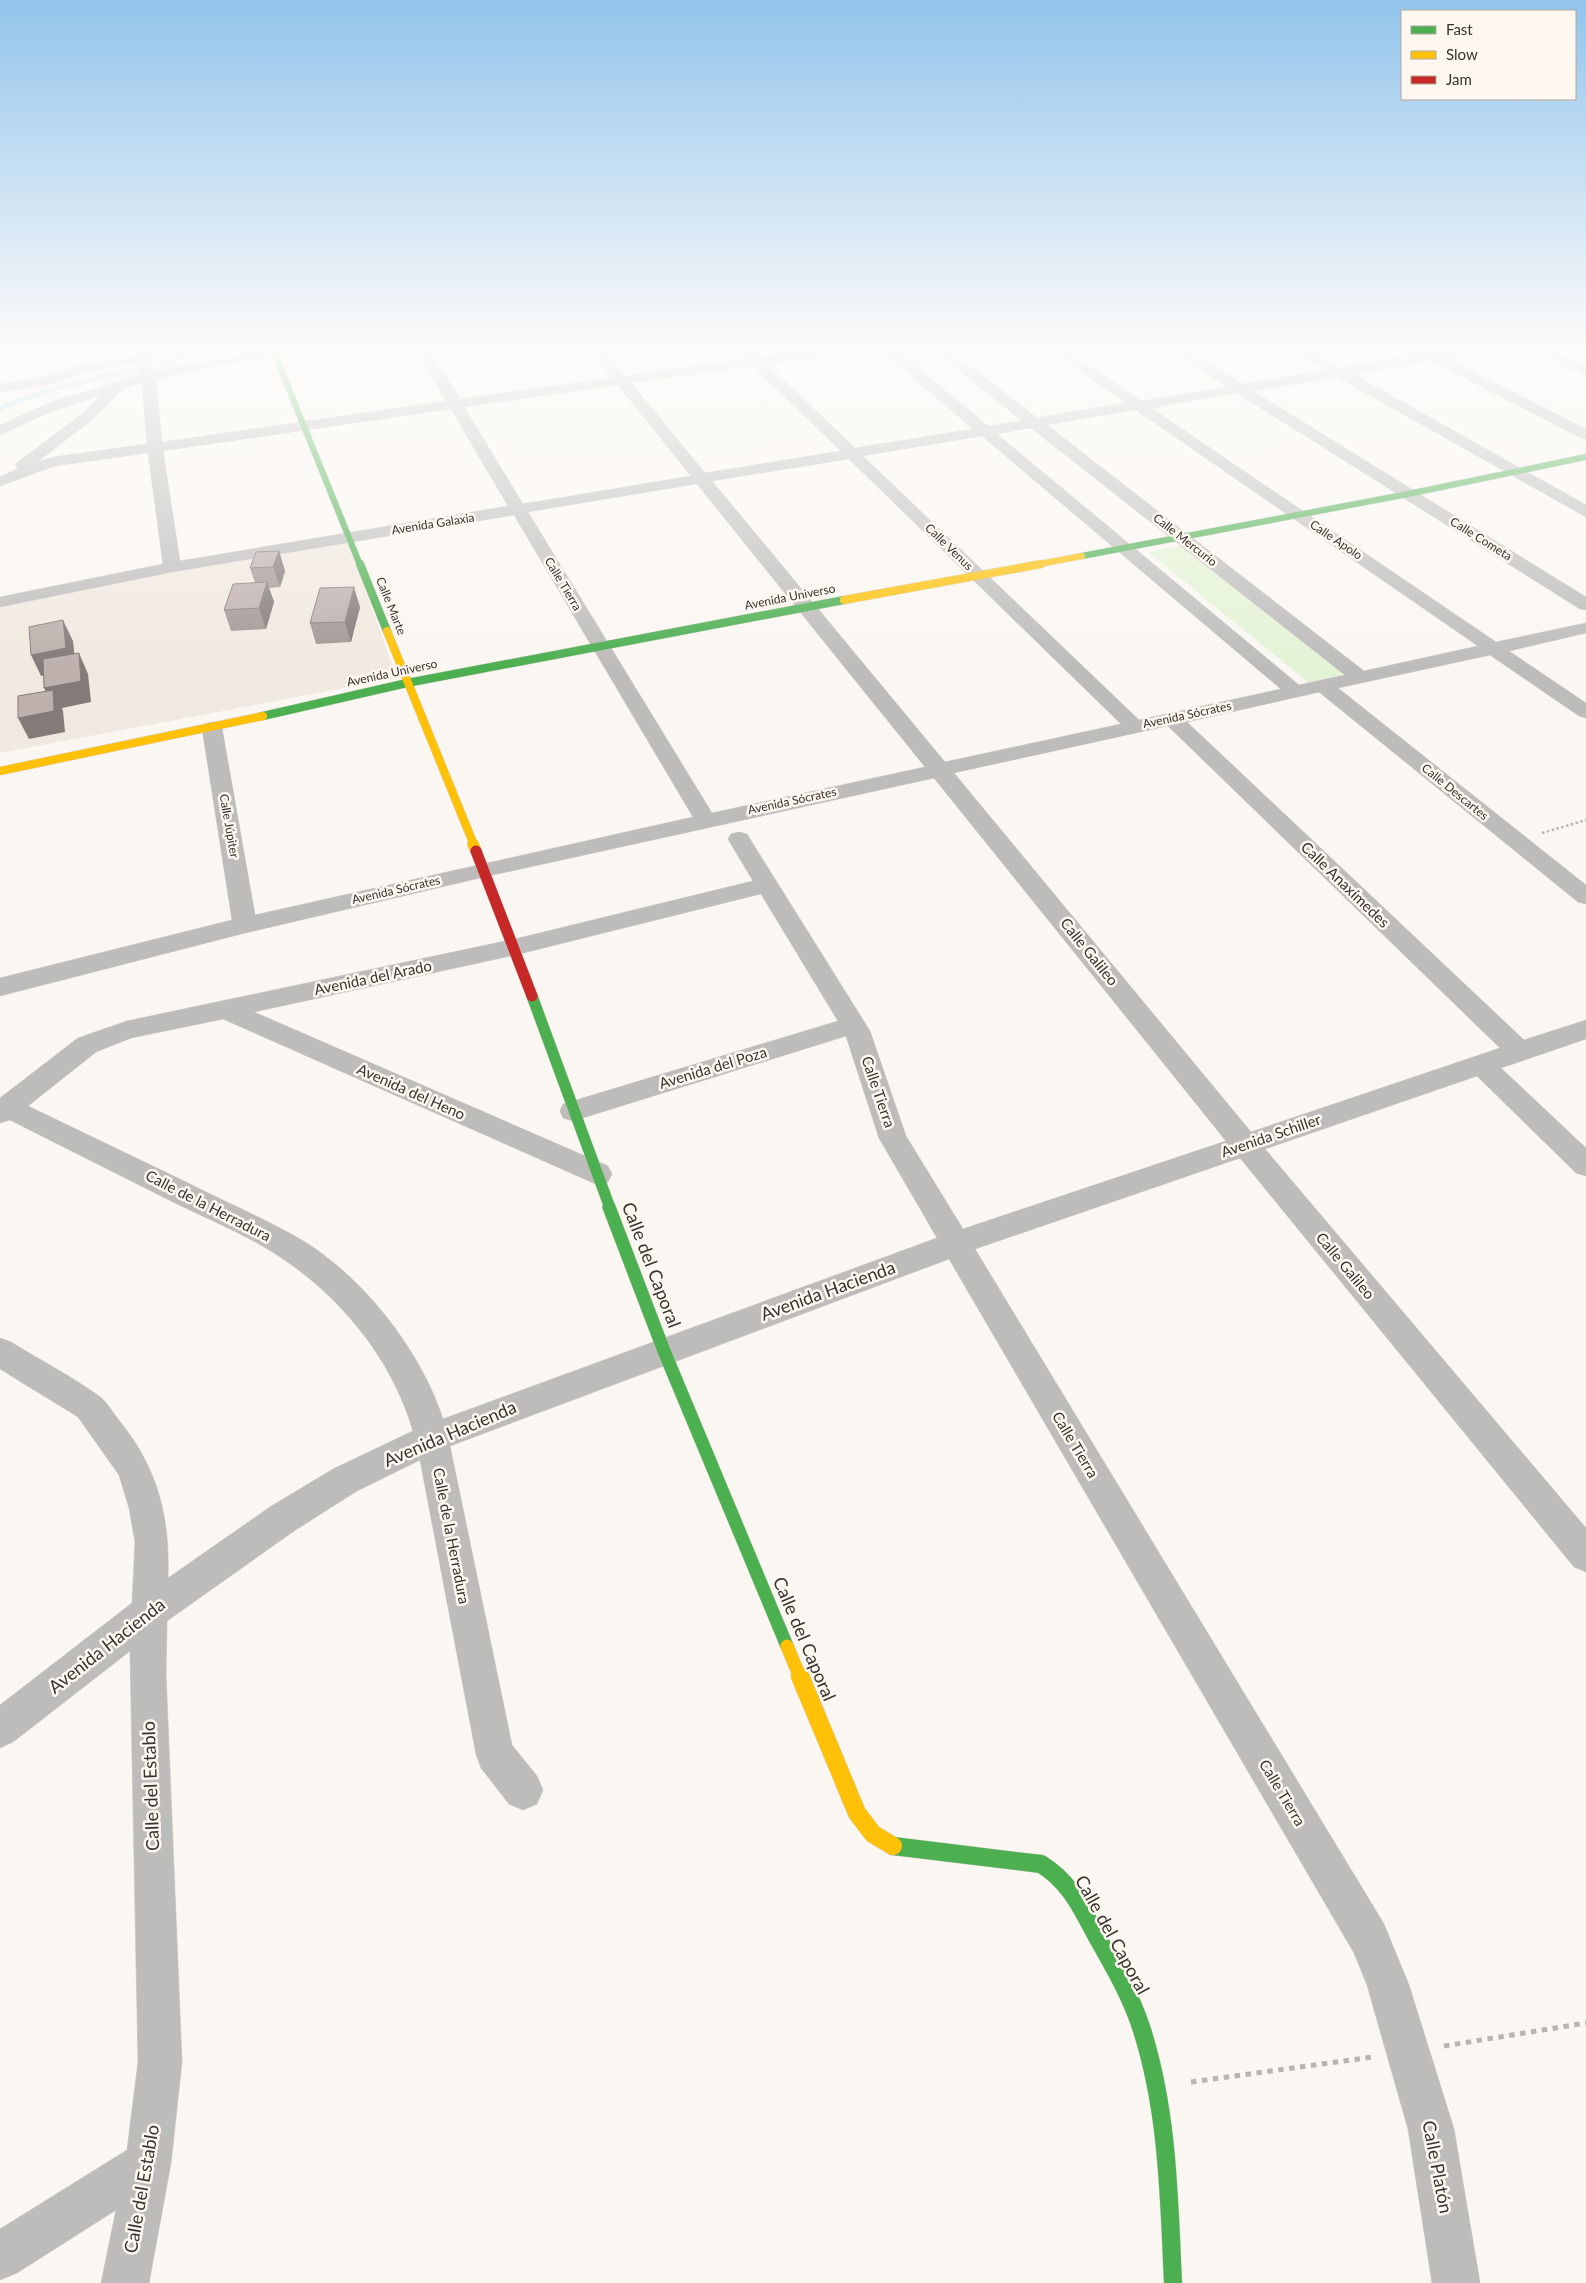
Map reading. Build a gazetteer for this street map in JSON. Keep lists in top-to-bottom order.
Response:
{
  "streets": {
    "street": [
      "Avenida Galaxia",
      "Calle Cometa",
      "Calle Mercurio",
      "Calle Apolo",
      "Calle Venus",
      "Calle Tierra",
      "Avenida Universo",
      "Calle Marte",
      "Avenida Sócrates",
      "Calle Descartes",
      "Calle Júpiter",
      "Calle Anaxímedes",
      "Calle Galileo",
      "Avenida del Arado",
      "Avenida del Poza",
      "Avenida del Heno",
      "Avenida Schiller",
      "Calle de la Herradura",
      "Calle del Caporal",
      "Avenida Hacienda",
      "Calle del Establo",
      "Calle Platón"
    ]
  },
  "crossings": [
    ["Avenida Galaxia", "Calle Venus"],
    ["Avenida Galaxia", "Calle Tierra"],
    ["Avenida Galaxia", "Calle Marte"],
    ["Avenida Galaxia", "Calle Galileo"],
    ["Calle Cometa", "Avenida Universo"],
    ["Calle Mercurio", "Avenida Universo"],
    ["Calle Mercurio", "Avenida Sócrates"],
    ["Calle Apolo", "Avenida Universo"],
    ["Calle Apolo", "Avenida Sócrates"],
    ["Calle Venus", "Avenida Universo"],
    ["Calle Venus", "Avenida Sócrates"],
    ["Calle Tierra", "Avenida Universo"],
    ["Calle Tierra", "Avenida Sócrates"],
    ["Calle Tierra", "Avenida del Arado"],
    ["Calle Tierra", "Avenida del Poza"],
    ["Calle Tierra", "Avenida Schiller"],
    ["Calle Tierra", "Avenida Hacienda"],
    ["Calle Tierra", "Calle Platón"],
    ["Avenida Universo", "Calle Marte"],
    ["Avenida Universo", "Calle Júpiter"],
    ["Avenida Universo", "Calle Galileo"],
    ["Calle Marte", "Avenida Sócrates"],
    ["Calle Marte", "Calle del Caporal"],
    ["Avenida Sócrates", "Calle Descartes"],
    ["Avenida Sócrates", "Calle Júpiter"],
    ["Avenida Sócrates", "Calle Anaxímedes"],
    ["Avenida Sócrates", "Calle Galileo"],
    ["Avenida Sócrates", "Calle del Caporal"],
    ["Calle Anaxímedes", "Avenida Schiller"],
    ["Calle Galileo", "Avenida Schiller"],
    ["Avenida del Arado", "Avenida del Heno"],
    ["Avenida del Arado", "Calle de la Herradura"],
    ["Avenida del Arado", "Calle del Caporal"],
    ["Avenida del Poza", "Calle del Caporal"],
    ["Avenida del Heno", "Calle del Caporal"],
    ["Avenida Schiller", "Avenida Hacienda"],
    ["Calle de la Herradura", "Avenida Hacienda"],
    ["Calle del Caporal", "Avenida Hacienda"],
    ["Avenida Hacienda", "Calle del Establo"]
  ],
  "legend": ["Fast", "Slow", "Jam"]
}
